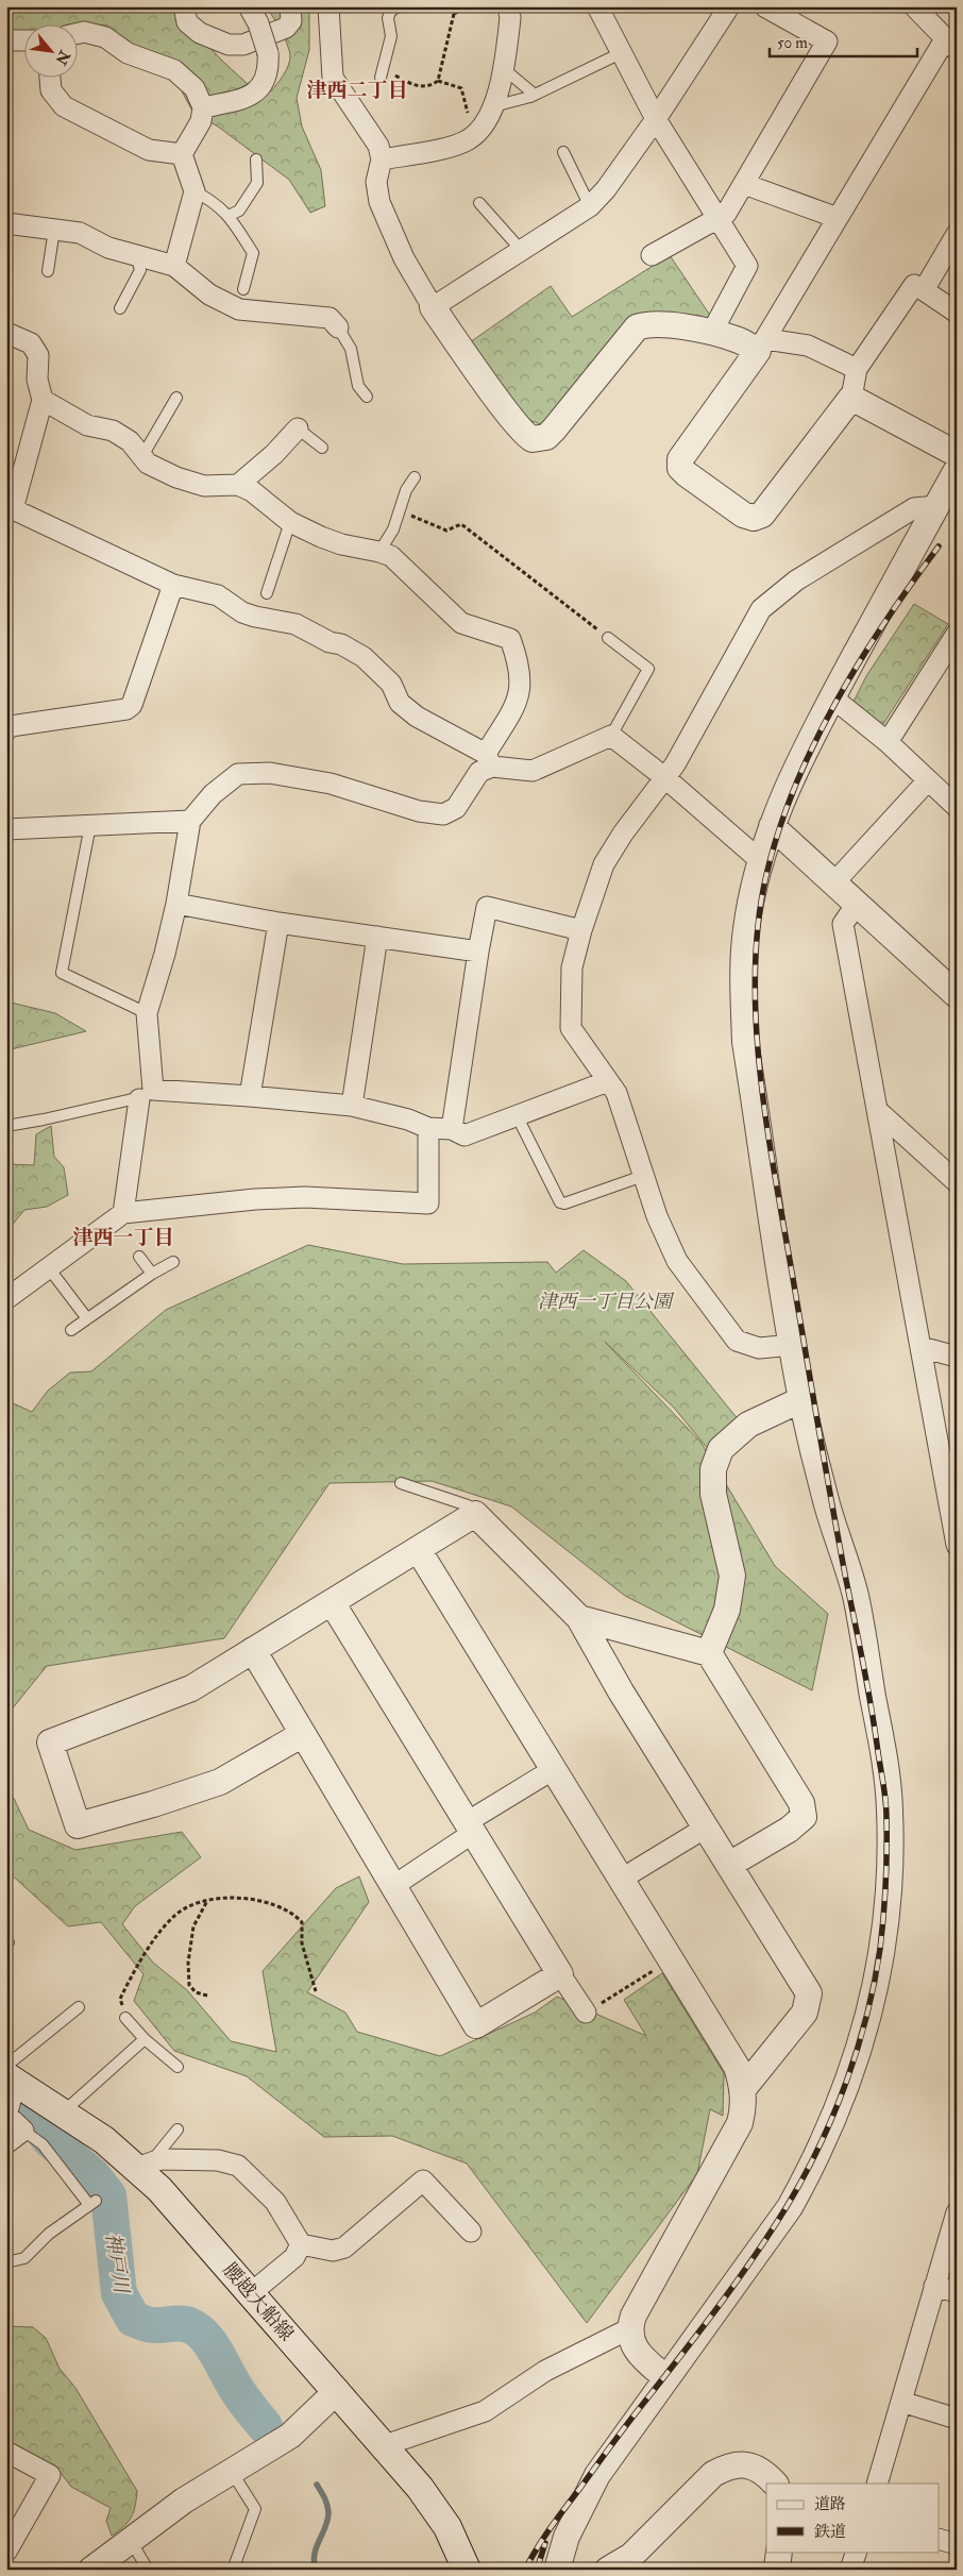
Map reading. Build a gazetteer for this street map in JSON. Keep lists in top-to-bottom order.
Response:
{
  "streets": {
    "main road": ["腰越大船線"]
  },
  "districts": ["津西二丁目", "津西一丁目"],
  "water": ["神戸川"],
  "parks": ["津西一丁目公園"],
  "legend": ["道路", "鉄道"],
  "scale_bar": "50 m",
  "north": "bottom right"
}
